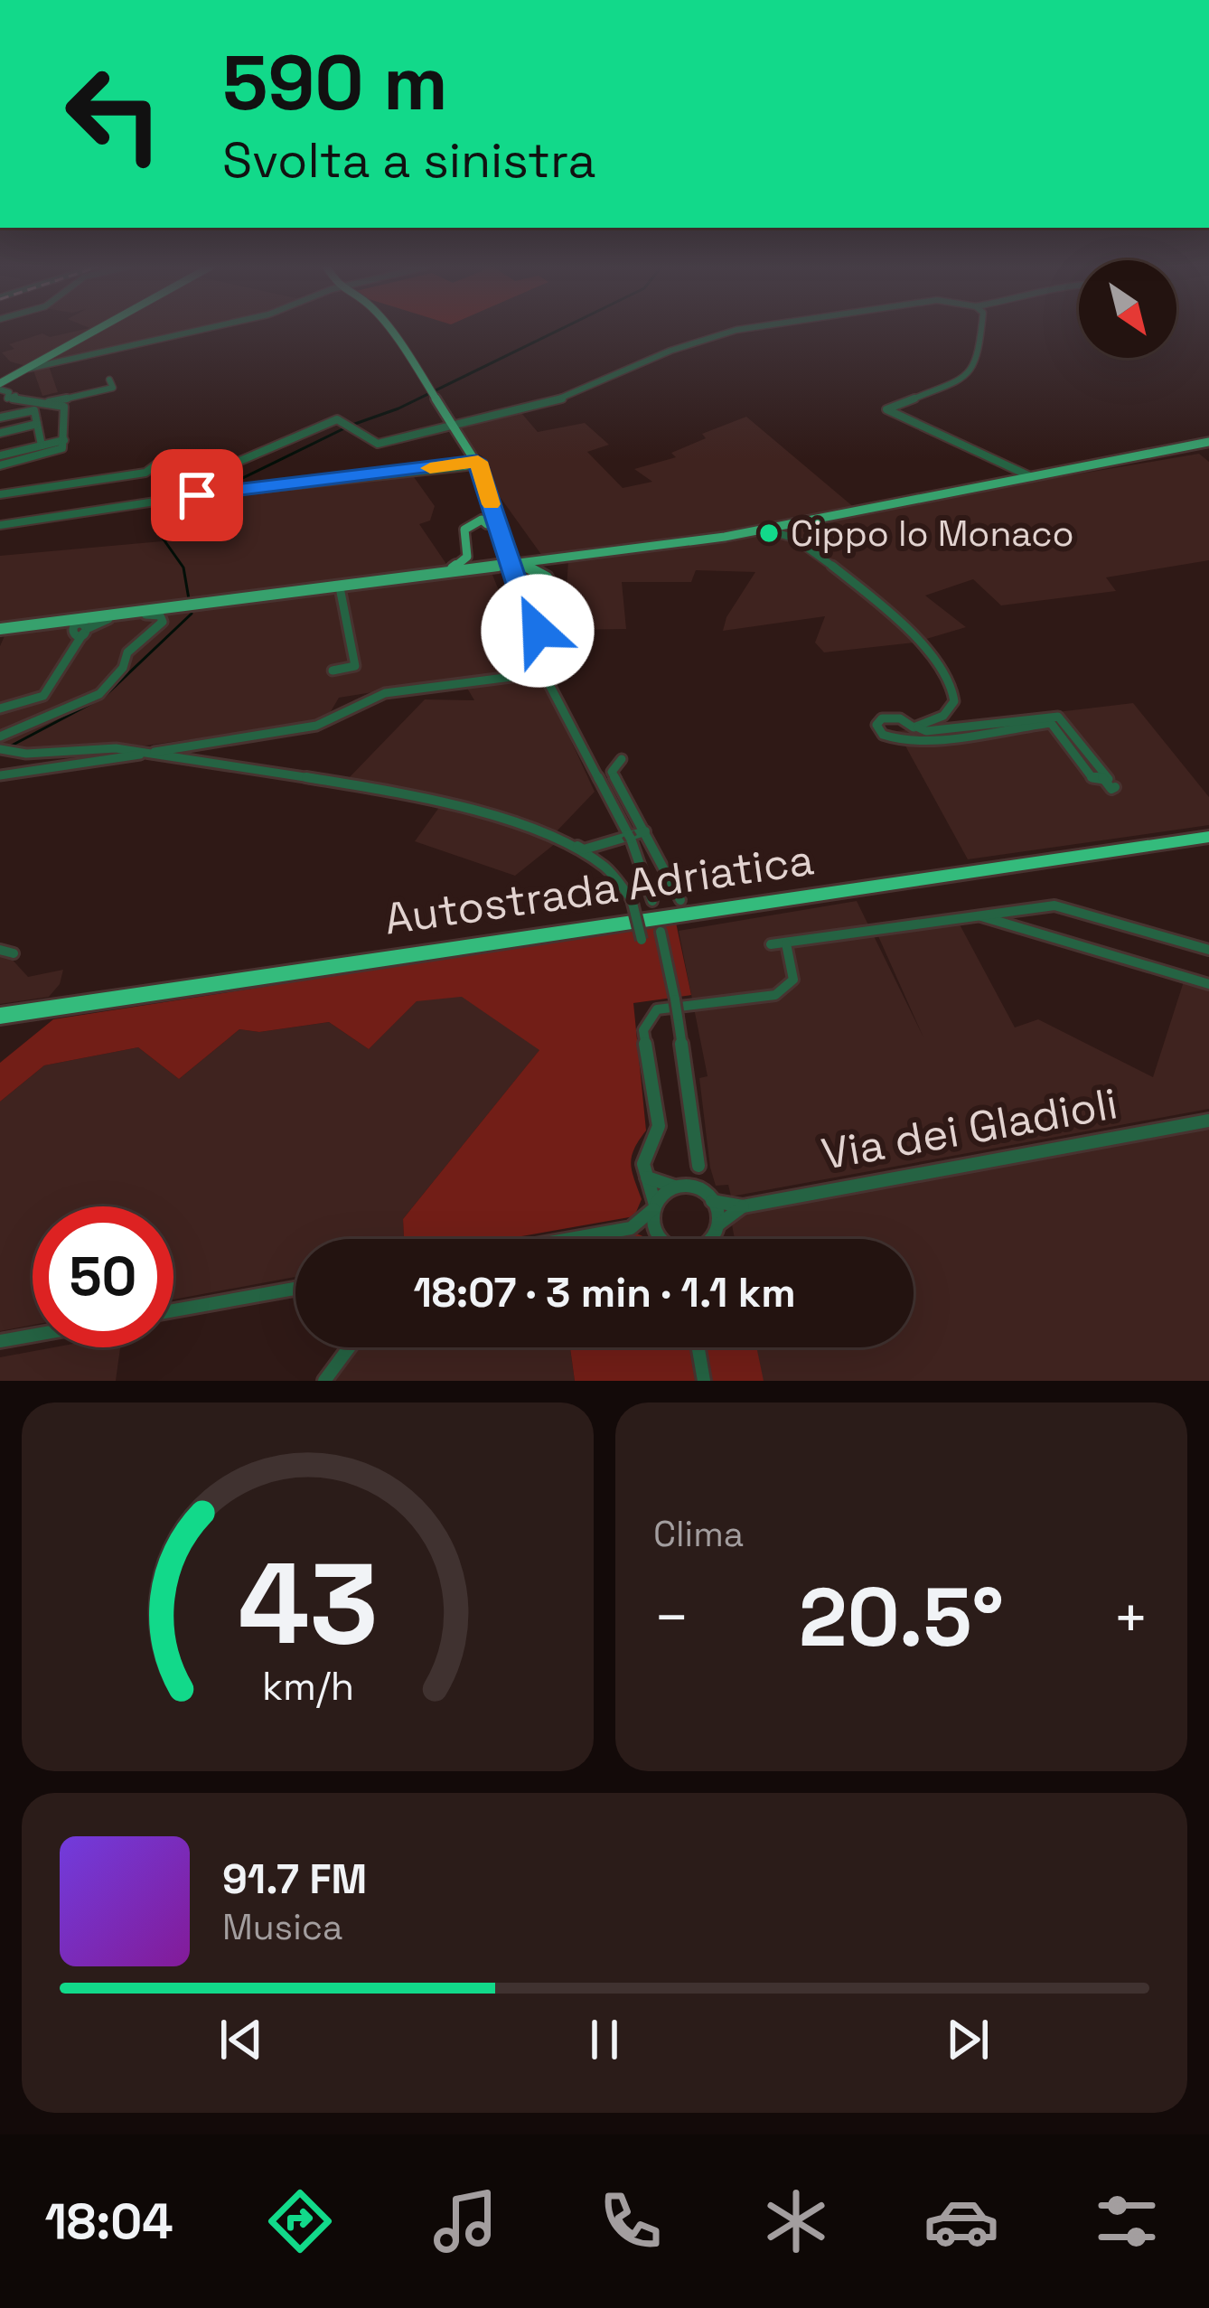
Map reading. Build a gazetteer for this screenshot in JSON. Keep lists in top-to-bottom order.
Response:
{
  "streets": {
    "highway": ["Autostrada Adriatica"],
    "street": ["Via dei Gladioli"]
  },
  "places": ["Cippo lo Monaco"],
  "north": "bottom right",
  "page": {
    "turn": ["590 m", "Svolta a sinistra"],
    "limit": "50",
    "trip": "18:07 · 3 min · 1.1 km",
    "tile": "Clima",
    "heat": ["−", "20.5°", "+"],
    "song": ["91.7 FM", "Musica"],
    "tabs": "18:04",
    "gauge": ["43", "km/h"]
  }
}
